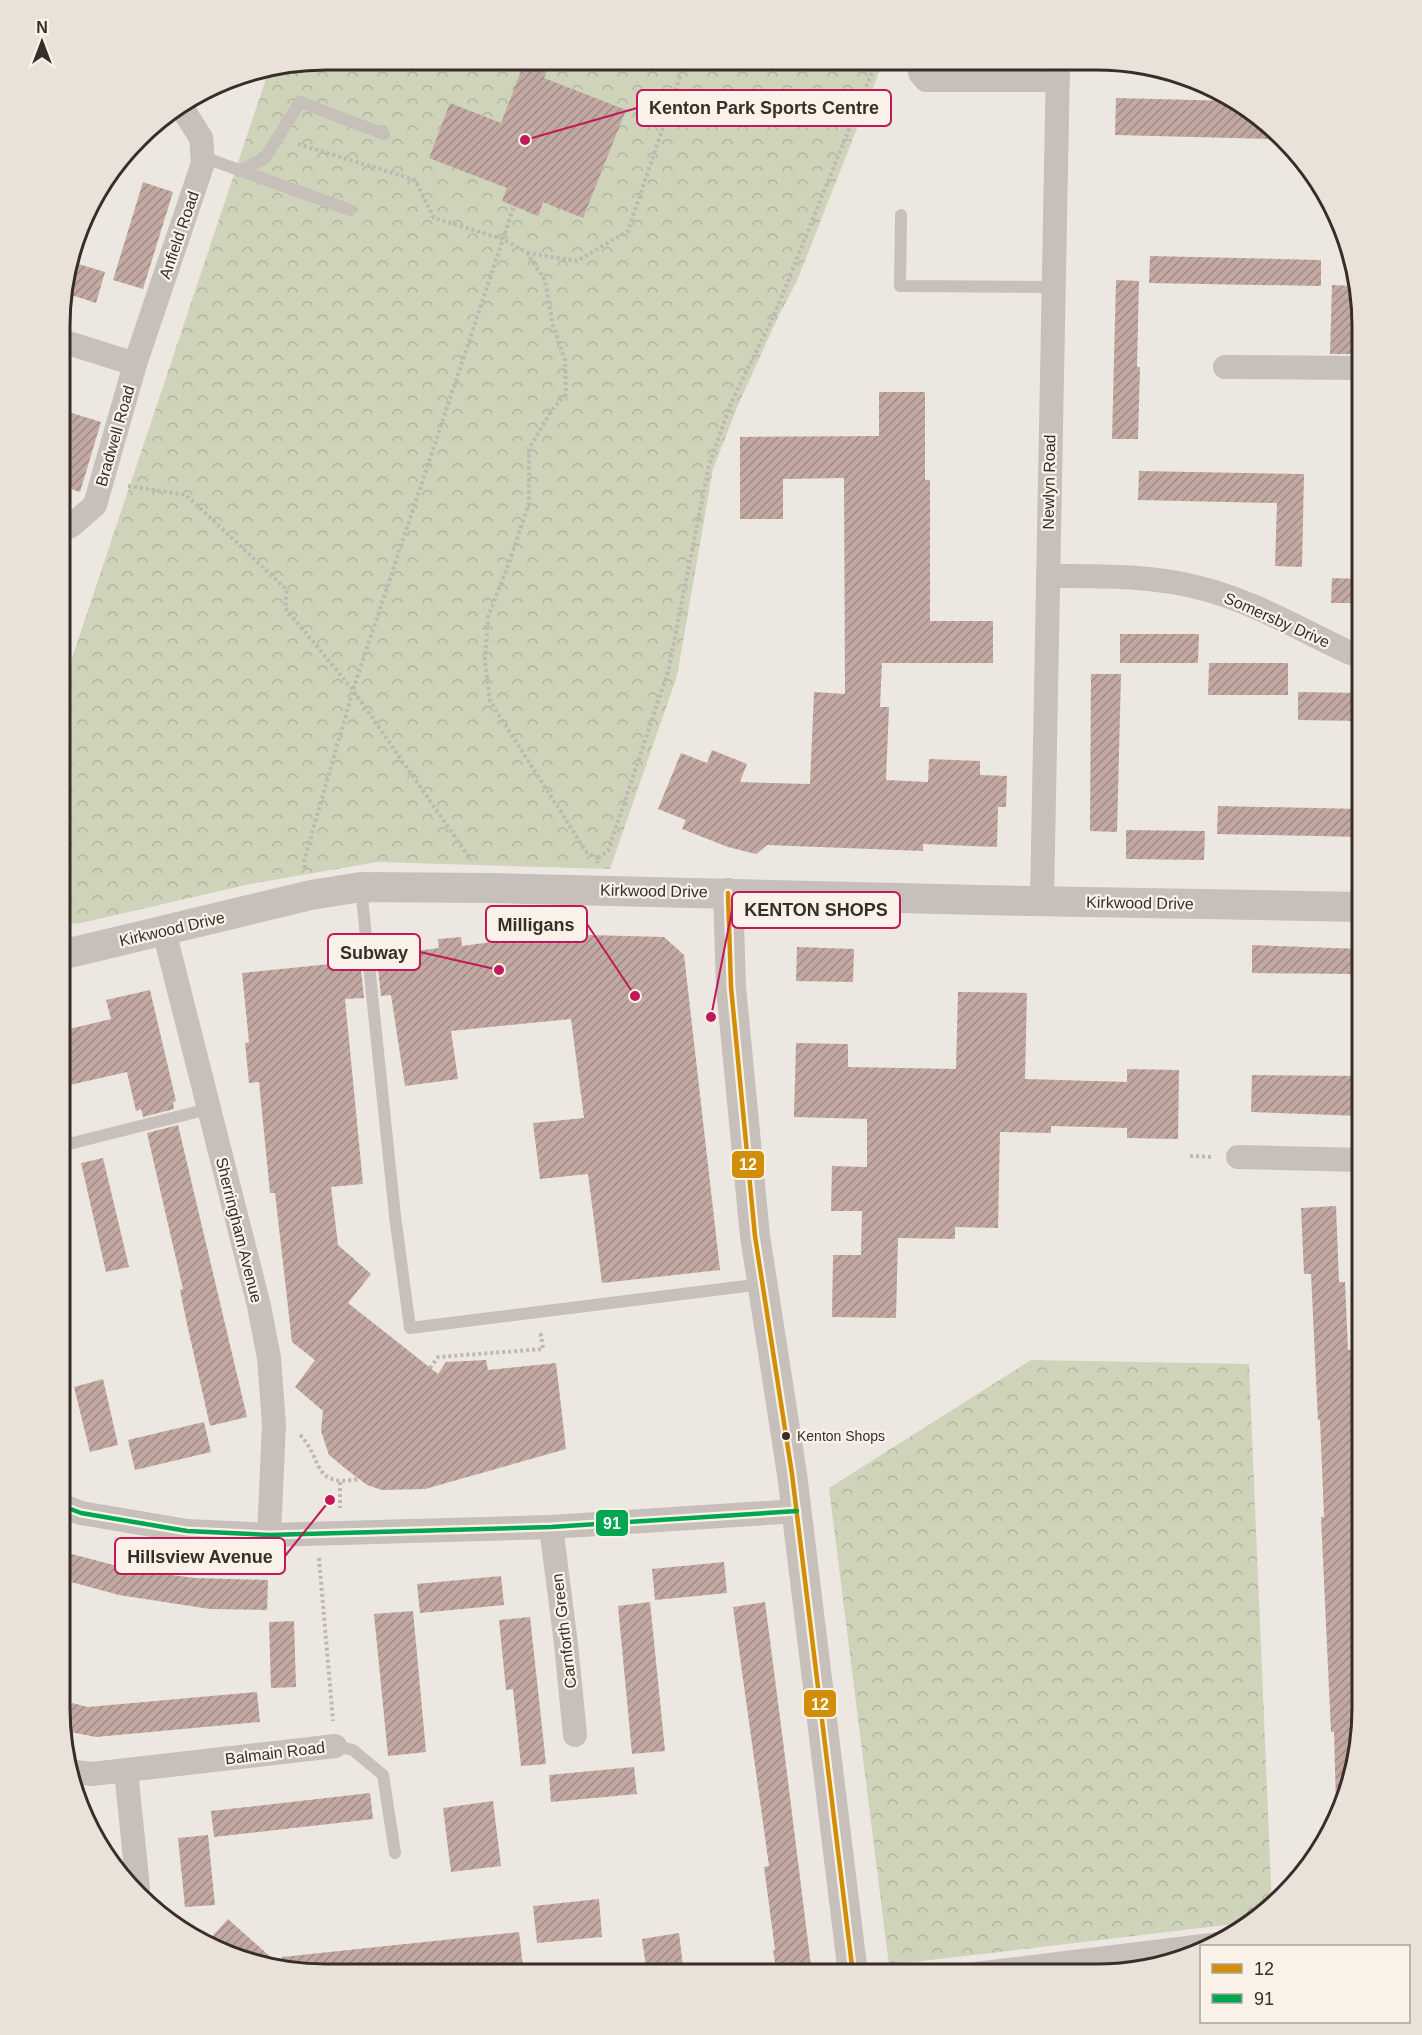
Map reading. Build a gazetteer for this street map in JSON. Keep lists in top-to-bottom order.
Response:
{
  "streets": {
    "street": [
      "Anfield Road",
      "Bradwell Road",
      "Newlyn Road",
      "Somersby Drive",
      "Kirkwood Drive",
      "Sherringham Avenue",
      "Carnforth Green",
      "Balmain Road"
    ]
  },
  "crossings": [
    ["Anfield Road", "Bradwell Road"],
    ["Newlyn Road", "Somersby Drive"],
    ["Newlyn Road", "Kirkwood Drive"],
    ["Kirkwood Drive", "Sherringham Avenue"]
  ],
  "places": [
    "Kenton Park Sports Centre",
    "Subway",
    "Milligans",
    "KENTON SHOPS",
    "Kenton Shops",
    "Hillsview Avenue"
  ],
  "lines": ["transit line 12", "transit line 91"],
  "legend": ["12", "91"],
  "north": "top"
}
